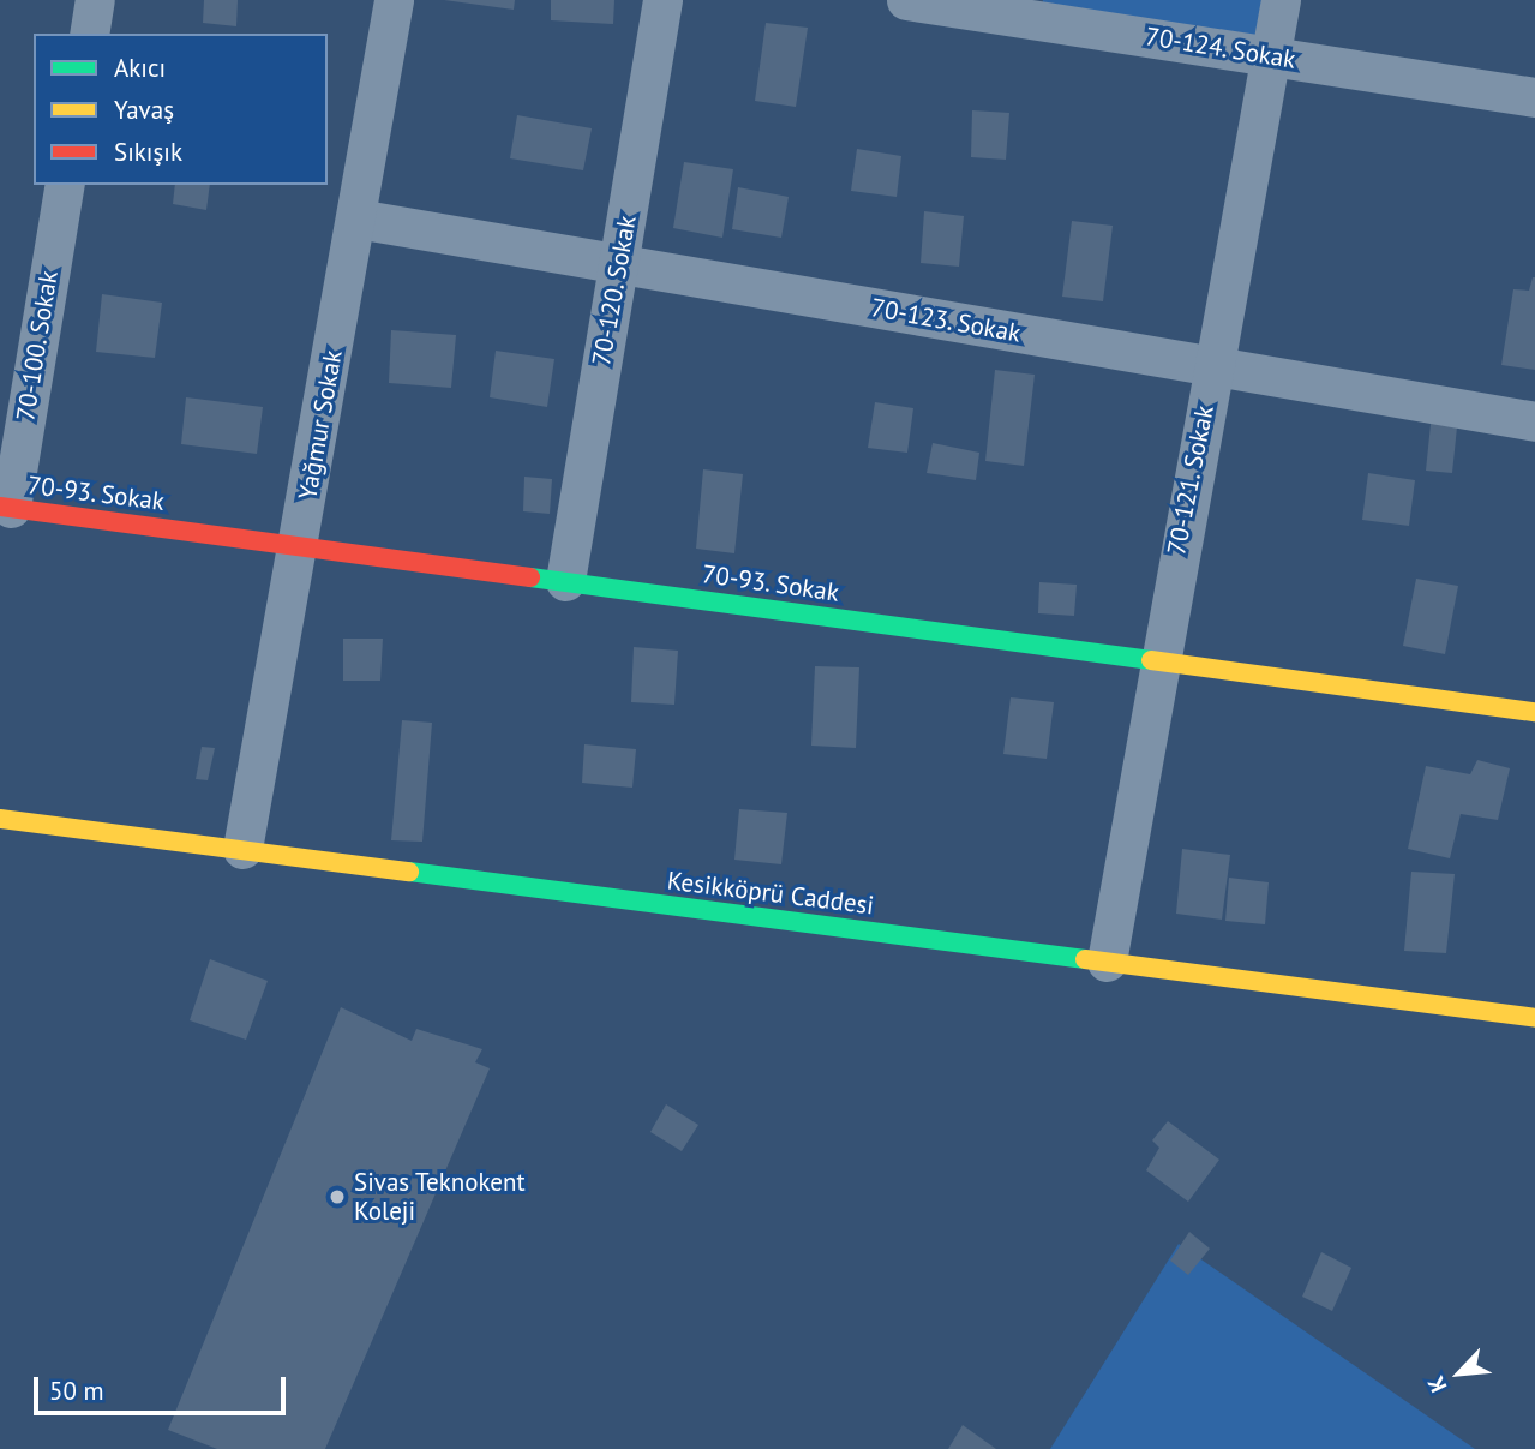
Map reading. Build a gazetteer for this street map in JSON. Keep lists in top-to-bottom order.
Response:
{
  "streets": {
    "street": [
      "70-124. Sokak",
      "70-120. Sokak",
      "70-123. Sokak",
      "70-100. Sokak",
      "Yağmur Sokak",
      "70-121. Sokak",
      "70-93. Sokak",
      "Kesikköprü Caddesi"
    ]
  },
  "crossings": [
    ["70-124. Sokak", "70-121. Sokak"],
    ["70-120. Sokak", "70-123. Sokak"],
    ["70-120. Sokak", "70-93. Sokak"],
    ["70-123. Sokak", "Yağmur Sokak"],
    ["70-123. Sokak", "70-121. Sokak"],
    ["70-100. Sokak", "70-93. Sokak"],
    ["Yağmur Sokak", "70-93. Sokak"],
    ["Yağmur Sokak", "Kesikköprü Caddesi"],
    ["70-121. Sokak", "70-93. Sokak"],
    ["70-121. Sokak", "Kesikköprü Caddesi"]
  ],
  "places": ["Sivas Teknokent Koleji"],
  "legend": ["Akıcı", "Yavaş", "Sıkışık"],
  "scale_bar": "50 m",
  "north": "bottom left"
}
